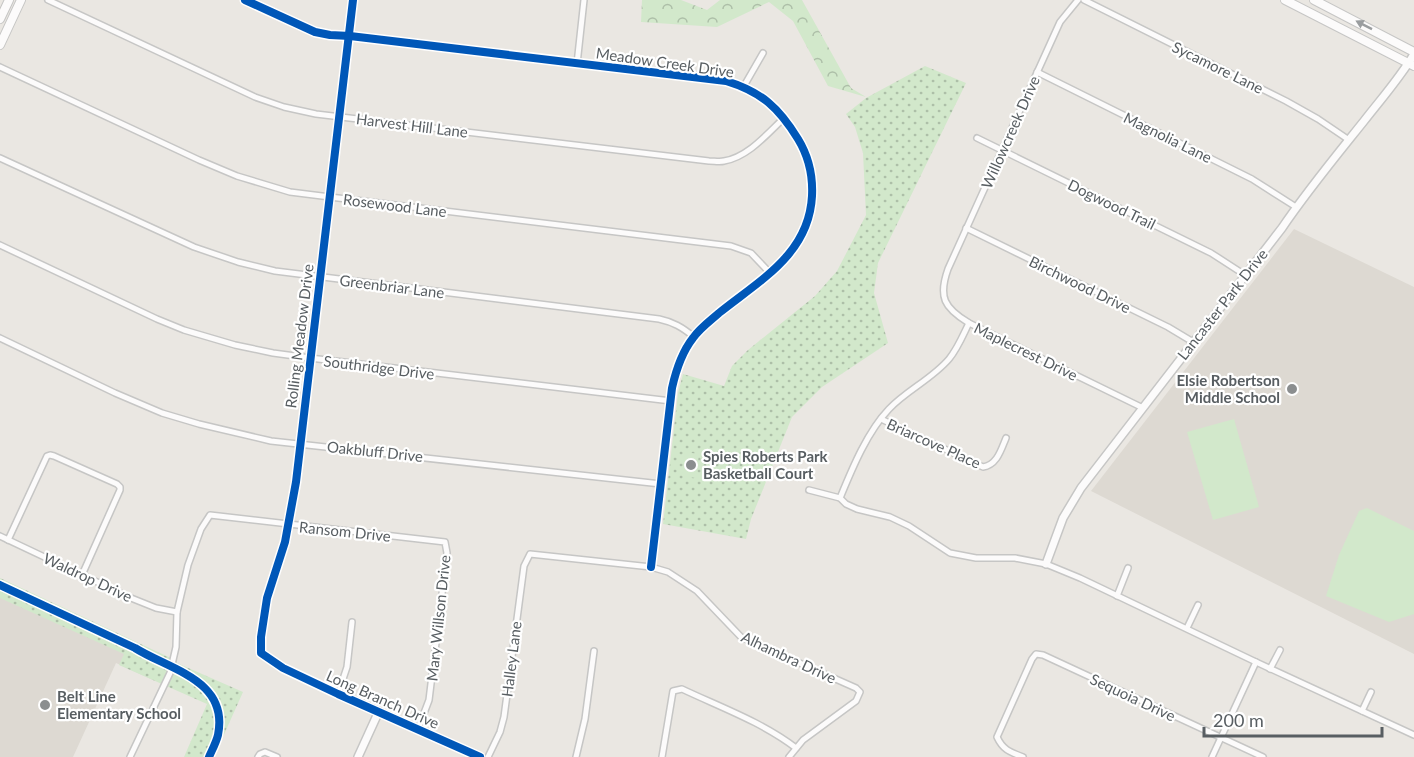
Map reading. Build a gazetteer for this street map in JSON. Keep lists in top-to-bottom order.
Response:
{
  "streets": {
    "street": [
      "Meadow Creek Drive",
      "Sycamore Lane",
      "Harvest Hill Lane",
      "Willowcreek Drive",
      "Magnolia Lane",
      "Dogwood Trail",
      "Rosewood Lane",
      "Birchwood Drive",
      "Greenbriar Lane",
      "Lancaster Park Drive",
      "Rolling Meadow Drive",
      "Maplecrest Drive",
      "Southridge Drive",
      "Briarcove Place",
      "Oakbluff Drive",
      "Ransom Drive",
      "Waldrop Drive",
      "Mary Willson Drive",
      "Alhambra Drive",
      "Halley Lane",
      "Sequoia Drive",
      "Long Branch Drive"
    ]
  },
  "crossings": [
    ["Meadow Creek Drive", "Harvest Hill Lane"],
    ["Meadow Creek Drive", "Rosewood Lane"],
    ["Meadow Creek Drive", "Greenbriar Lane"],
    ["Meadow Creek Drive", "Rolling Meadow Drive"],
    ["Meadow Creek Drive", "Southridge Drive"],
    ["Meadow Creek Drive", "Oakbluff Drive"],
    ["Meadow Creek Drive", "Alhambra Drive"],
    ["Sycamore Lane", "Lancaster Park Drive"],
    ["Harvest Hill Lane", "Rolling Meadow Drive"],
    ["Willowcreek Drive", "Magnolia Lane"],
    ["Willowcreek Drive", "Dogwood Trail"],
    ["Willowcreek Drive", "Birchwood Drive"],
    ["Willowcreek Drive", "Maplecrest Drive"],
    ["Magnolia Lane", "Lancaster Park Drive"],
    ["Dogwood Trail", "Lancaster Park Drive"],
    ["Rosewood Lane", "Rolling Meadow Drive"],
    ["Birchwood Drive", "Lancaster Park Drive"],
    ["Greenbriar Lane", "Rolling Meadow Drive"],
    ["Lancaster Park Drive", "Maplecrest Drive"],
    ["Rolling Meadow Drive", "Southridge Drive"],
    ["Rolling Meadow Drive", "Oakbluff Drive"],
    ["Rolling Meadow Drive", "Ransom Drive"],
    ["Rolling Meadow Drive", "Long Branch Drive"],
    ["Ransom Drive", "Waldrop Drive"],
    ["Ransom Drive", "Mary Willson Drive"],
    ["Mary Willson Drive", "Long Branch Drive"],
    ["Alhambra Drive", "Halley Lane"]
  ],
  "places": ["Elsie Robertson Middle School", "Spies Roberts Park Basketball Court", "Belt Line Elementary School"],
  "scale_bar": "200 m"
}
